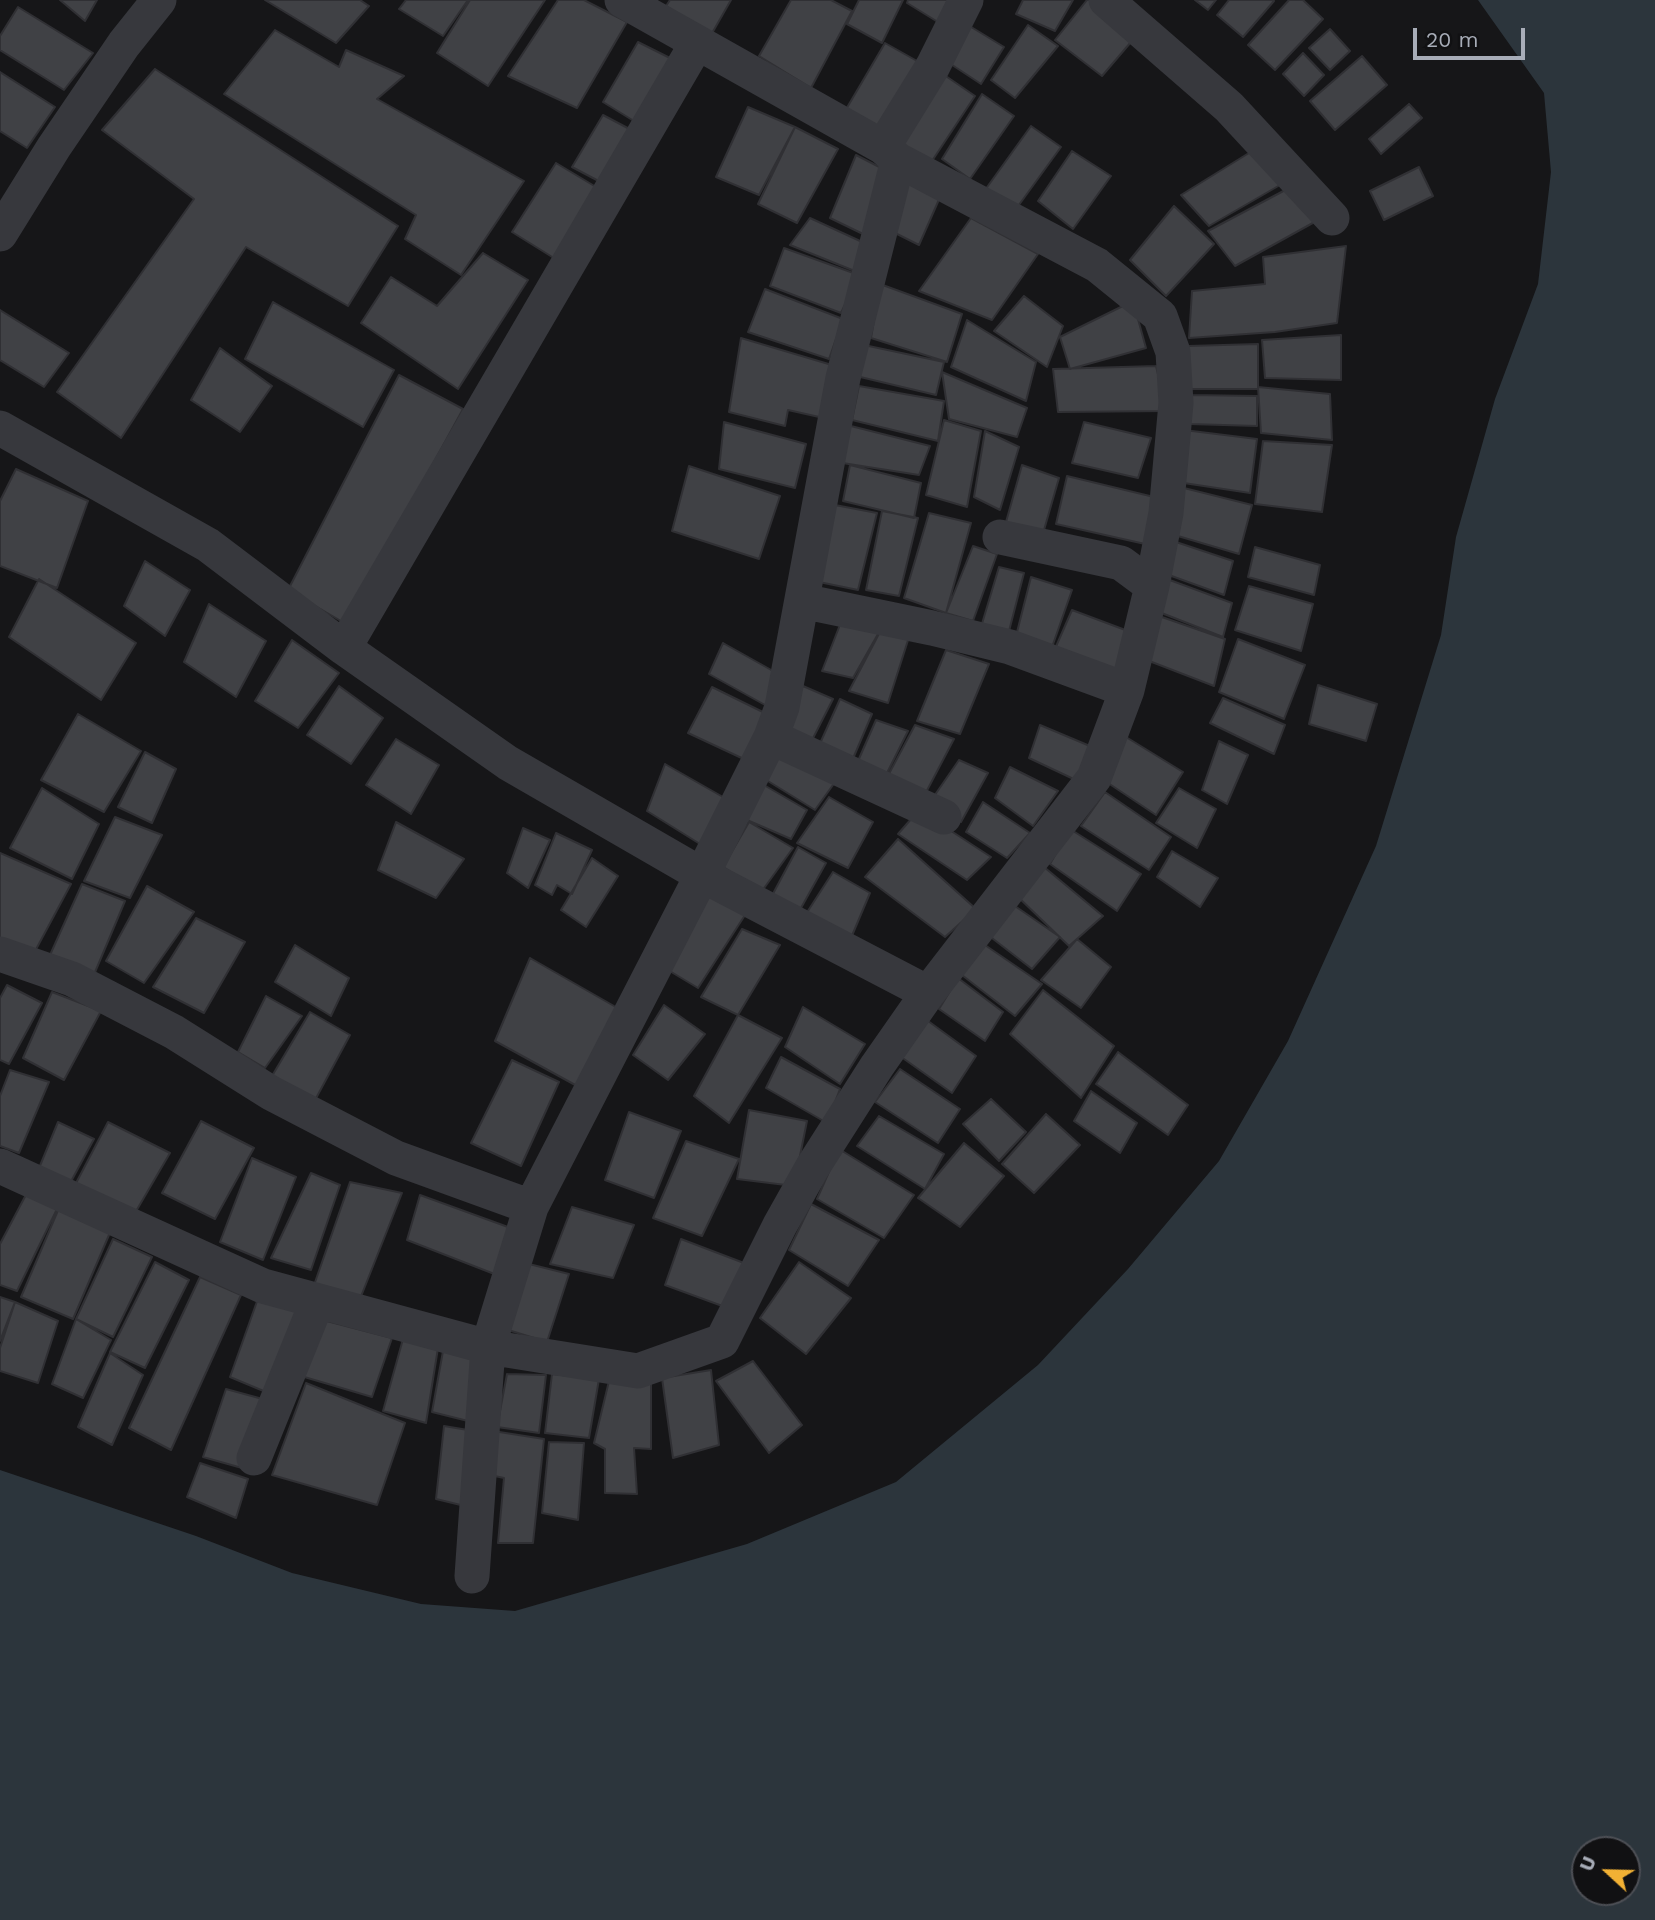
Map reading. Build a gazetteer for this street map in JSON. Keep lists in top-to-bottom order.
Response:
{
  "scale_bar": "20 m",
  "north": "left"
}
